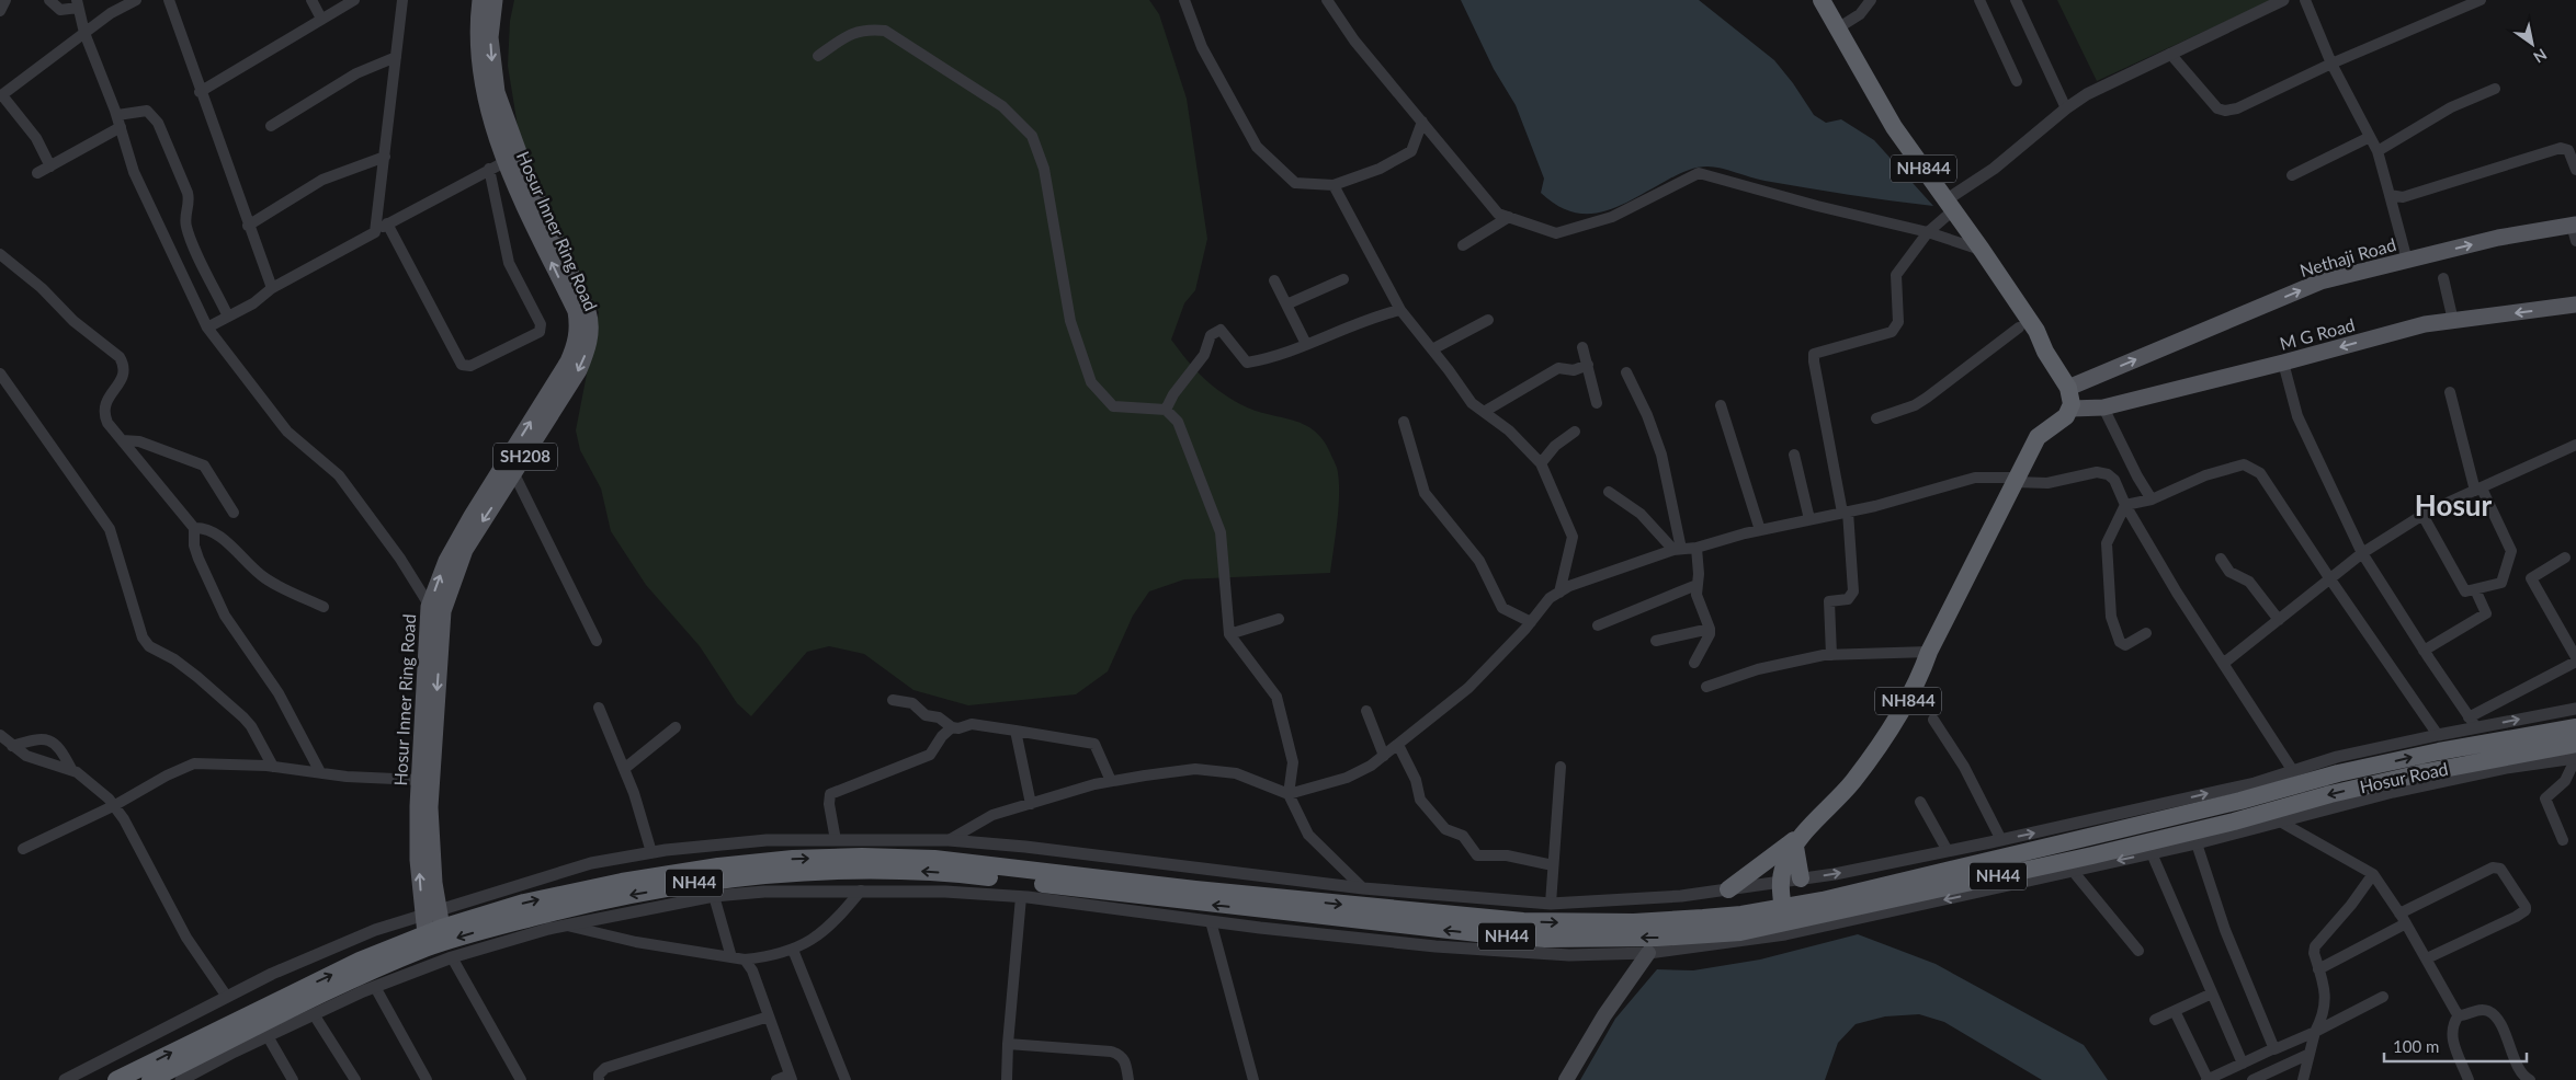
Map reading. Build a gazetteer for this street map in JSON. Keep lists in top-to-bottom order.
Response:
{
  "streets": {
    "highway": ["NH844", "Hosur Road", "NH44"],
    "main road": [
      "Hosur Inner Ring Road",
      "Nethaji Road",
      "M G Road",
      "SH208"
    ]
  },
  "crossings": [
    ["NH844", "Nethaji Road"],
    ["NH844", "M G Road"],
    ["Hosur Inner Ring Road", "NH44"],
    ["Hosur Road", "NH44"]
  ],
  "one_way": ["Nethaji Road", "M G Road"],
  "districts": ["Hosur"],
  "scale_bar": "100 m",
  "north": "bottom right"
}
